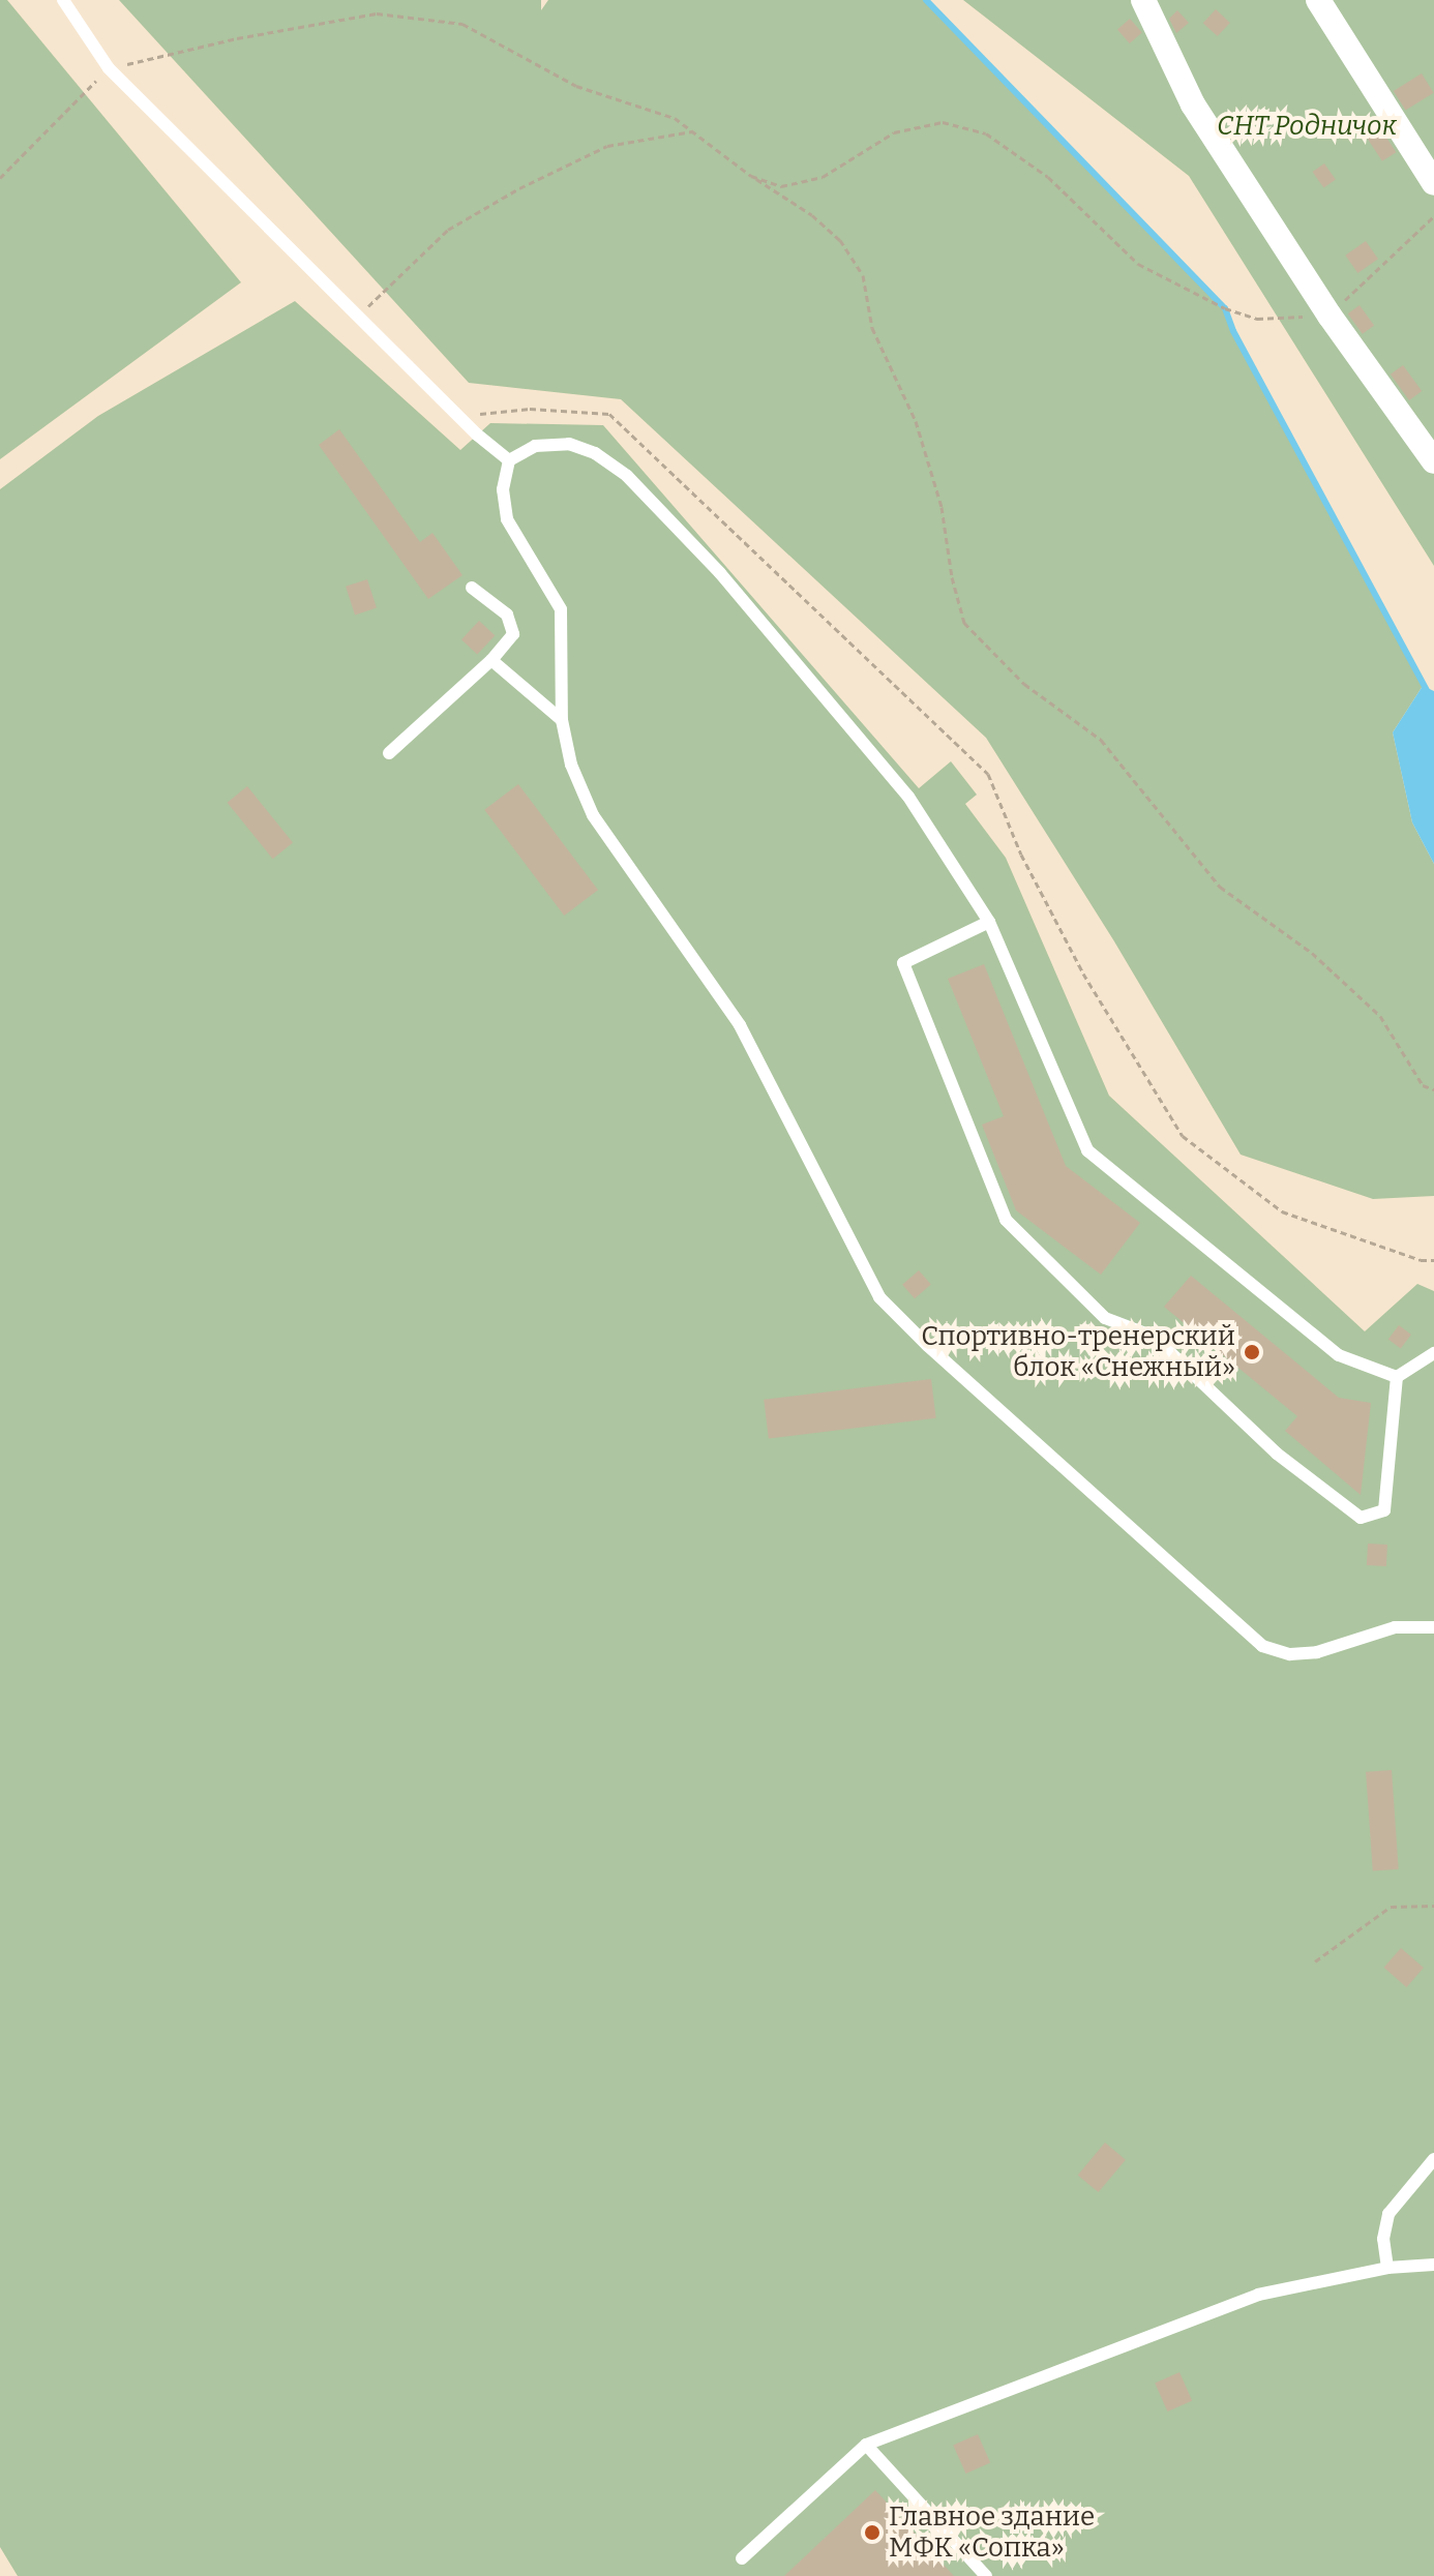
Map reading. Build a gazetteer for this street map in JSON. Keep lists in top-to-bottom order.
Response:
{
  "parks": ["СНТ Родничок"],
  "places": ["Спортивно-тренерский блок «Снежный»", "Главное здание МФК «Сопка»"]
}
